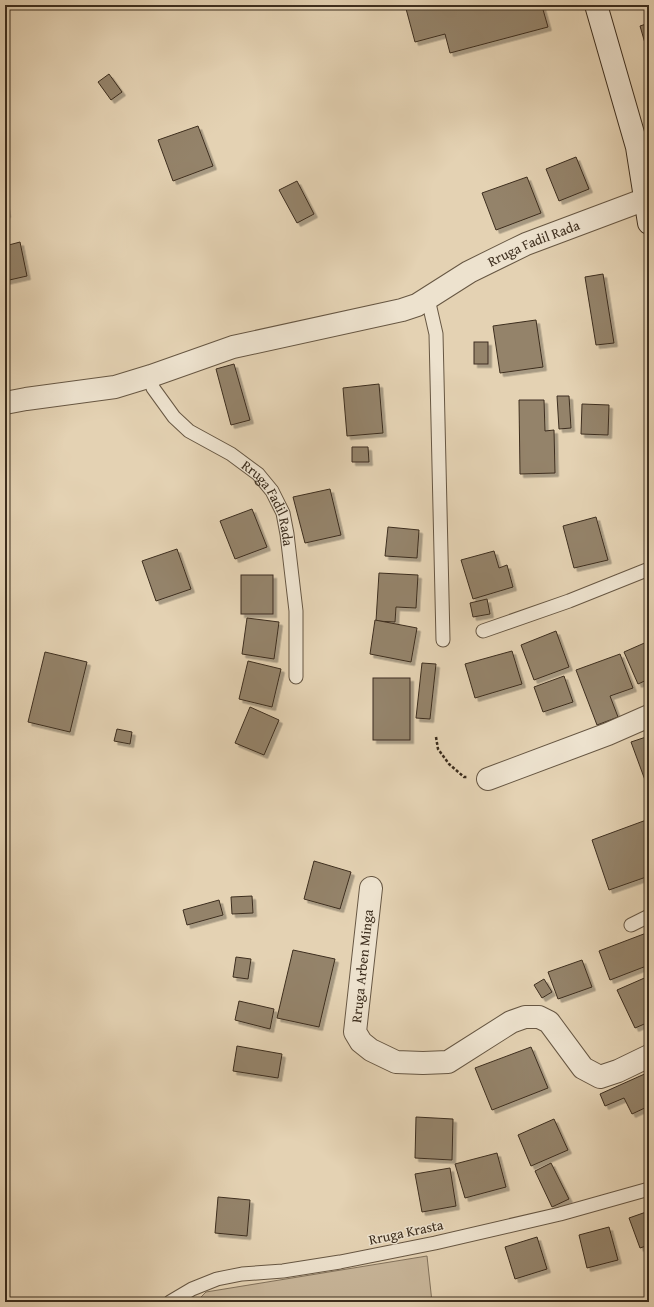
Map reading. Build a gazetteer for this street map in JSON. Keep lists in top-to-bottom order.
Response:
{
  "streets": {
    "street": ["Rruga Fadil Rada", "Rruga Arben Minga"],
    "lane": ["Rruga Krasta"]
  }
}
